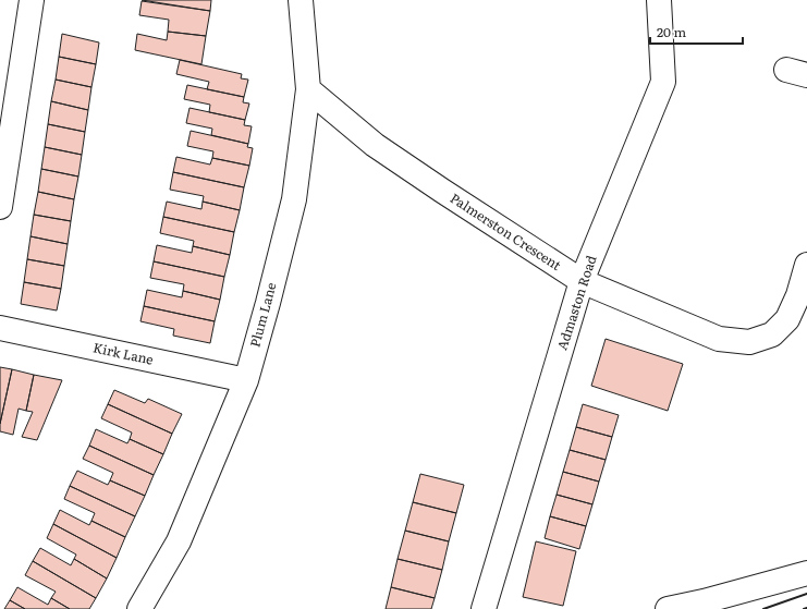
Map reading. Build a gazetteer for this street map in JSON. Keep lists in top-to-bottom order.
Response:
{
  "streets": {
    "street": [
      "Palmerston Crescent",
      "Admaston Road",
      "Plum Lane",
      "Kirk Lane"
    ]
  },
  "crossings": [
    ["Palmerston Crescent", "Admaston Road"],
    ["Palmerston Crescent", "Plum Lane"],
    ["Plum Lane", "Kirk Lane"]
  ],
  "scale_bar": "20 m"
}
